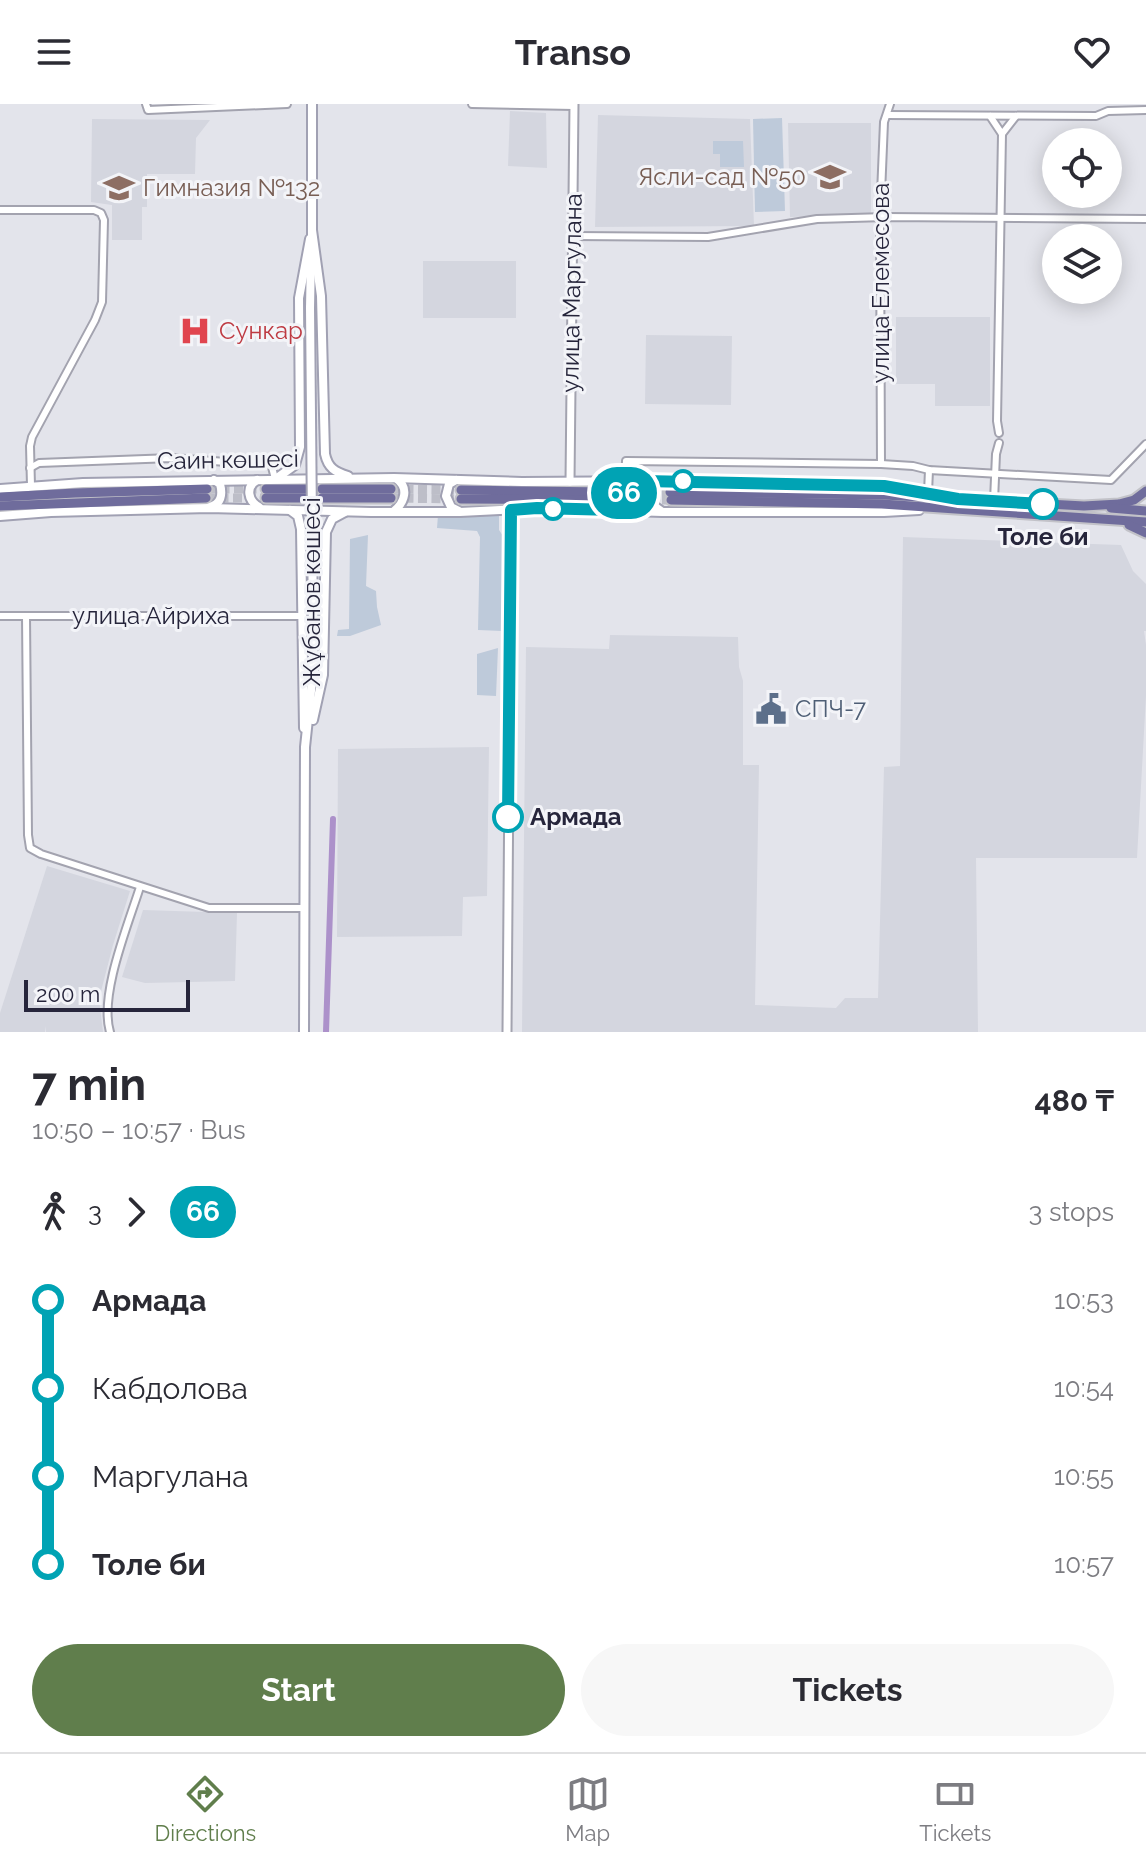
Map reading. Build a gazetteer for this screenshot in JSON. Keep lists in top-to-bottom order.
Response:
{
  "streets": {
    "main road": ["Саин көшесі", "Жұбанов көшесі"],
    "street": ["улица Елемесова", "улица Маргулана", "улица Айриха"]
  },
  "crossings": [
    ["улица Маргулана", "Саин көшесі"]
  ],
  "places": {
    "school or university": ["Ясли-сад №50", "Гимназия №132"],
    "hospital": ["Сункар"],
    "other": ["Толе би", "Армада"],
    "public building": ["СПЧ-7"]
  },
  "lines": ["bus line 66"],
  "scale_bar": "200 m",
  "page": {
    "header": "Transo",
    "on_map": "66",
    "scale": "200 m",
    "heading": ["7 min", "10:50 – 10:57 · Bus", "480 ₸"],
    "legs": ["3", "66", "3 stops"],
    "list": [
      {
        "name": "Армада",
        "value": "10:53"
      },
      {
        "name": "Кабдолова",
        "value": "10:54"
      },
      {
        "name": "Маргулана",
        "value": "10:55"
      },
      {
        "name": "Толе би",
        "value": "10:57"
      }
    ],
    "buttons": ["Start", "Tickets"],
    "tabs": ["Directions", "Map", "Tickets"]
  }
}
